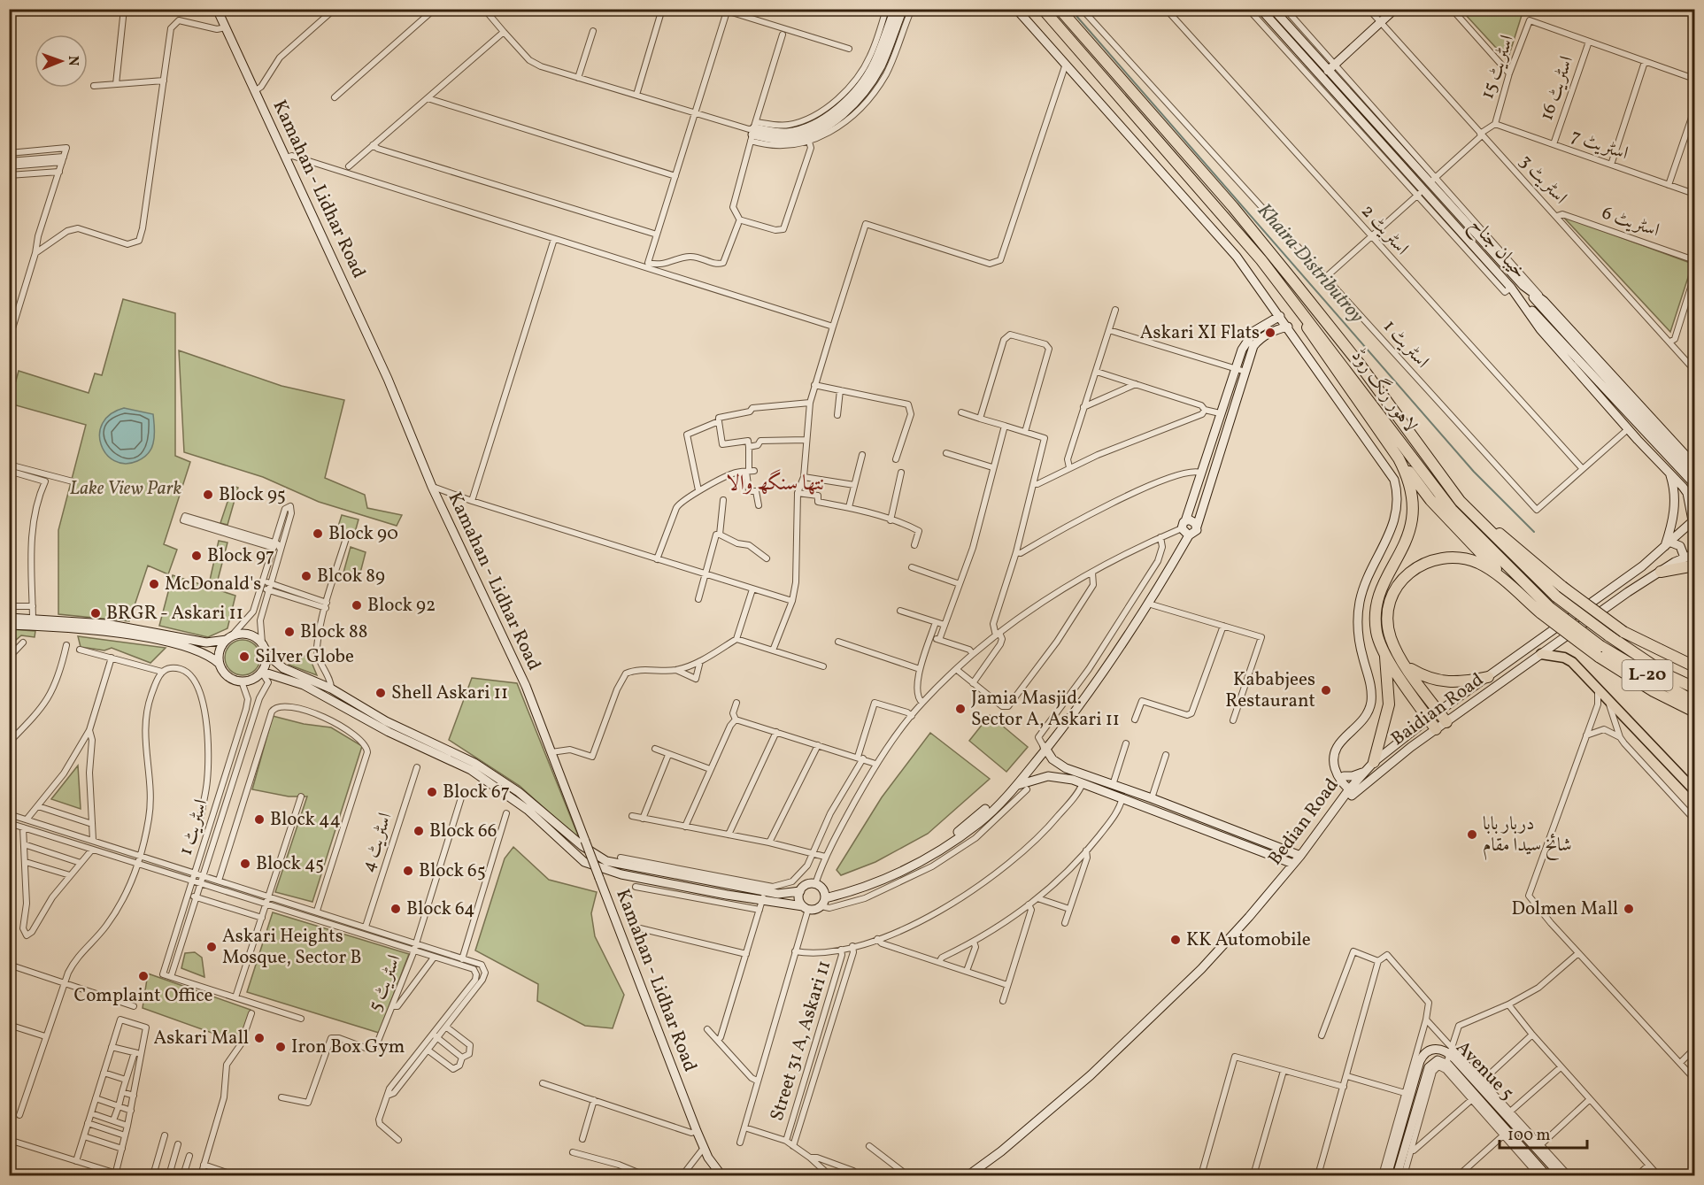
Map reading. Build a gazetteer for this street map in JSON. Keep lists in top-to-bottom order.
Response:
{
  "streets": {
    "highway": ["لاہور رنگ روڈ", "L-20"],
    "main road": [
      "Kamahan - Lidhar Road",
      "خیبان جناح",
      "Baidian Road",
      "Bedian Road",
      "Avenue 5"
    ],
    "street": [
      "اسٹریٹ 15",
      "اسٹریٹ 16",
      "اسٹریٹ 7",
      "اسٹریٹ 3",
      "اسٹریٹ 6",
      "اسٹریٹ 2",
      "اسٹریٹ 1",
      "اسٹریٹ 4",
      "اسٹریٹ 5",
      "Street 31 A, Askari 11"
    ]
  },
  "crossings": [
    ["اسٹریٹ 15", "اسٹریٹ 16"],
    ["اسٹریٹ 15", "اسٹریٹ 7"],
    ["اسٹریٹ 16", "اسٹریٹ 7"],
    ["اسٹریٹ 3", "اسٹریٹ 6"],
    ["اسٹریٹ 2", "اسٹریٹ 1"],
    ["Baidian Road", "Bedian Road"]
  ],
  "districts": ["نتھا سنگھ والا"],
  "water": ["Khaira Distributroy"],
  "parks": ["Lake View Park"],
  "places": [
    "Askari XI Flats",
    "Block 95",
    "Block 90",
    "Block 97",
    "Blcok 89",
    "McDonald's",
    "Block 92",
    "BRGR - Askari 11",
    "Block 88",
    "Silver Globe",
    "Kababjees Restaurant",
    "Shell Askari 11",
    "Jamia Masjid. Sector A, Askari 11",
    "Block 67",
    "Block 44",
    "Block 66",
    "دربار بابا شائخ سیدا مقام",
    "Block 45",
    "Block 65",
    "Block 64",
    "Dolmen Mall",
    "KK Automobile",
    "Askari Heights Mosque, Sector B",
    "Complaint Office",
    "Askari Mall",
    "Iron Box Gym"
  ],
  "scale_bar": "100 m",
  "north": "right"
}
